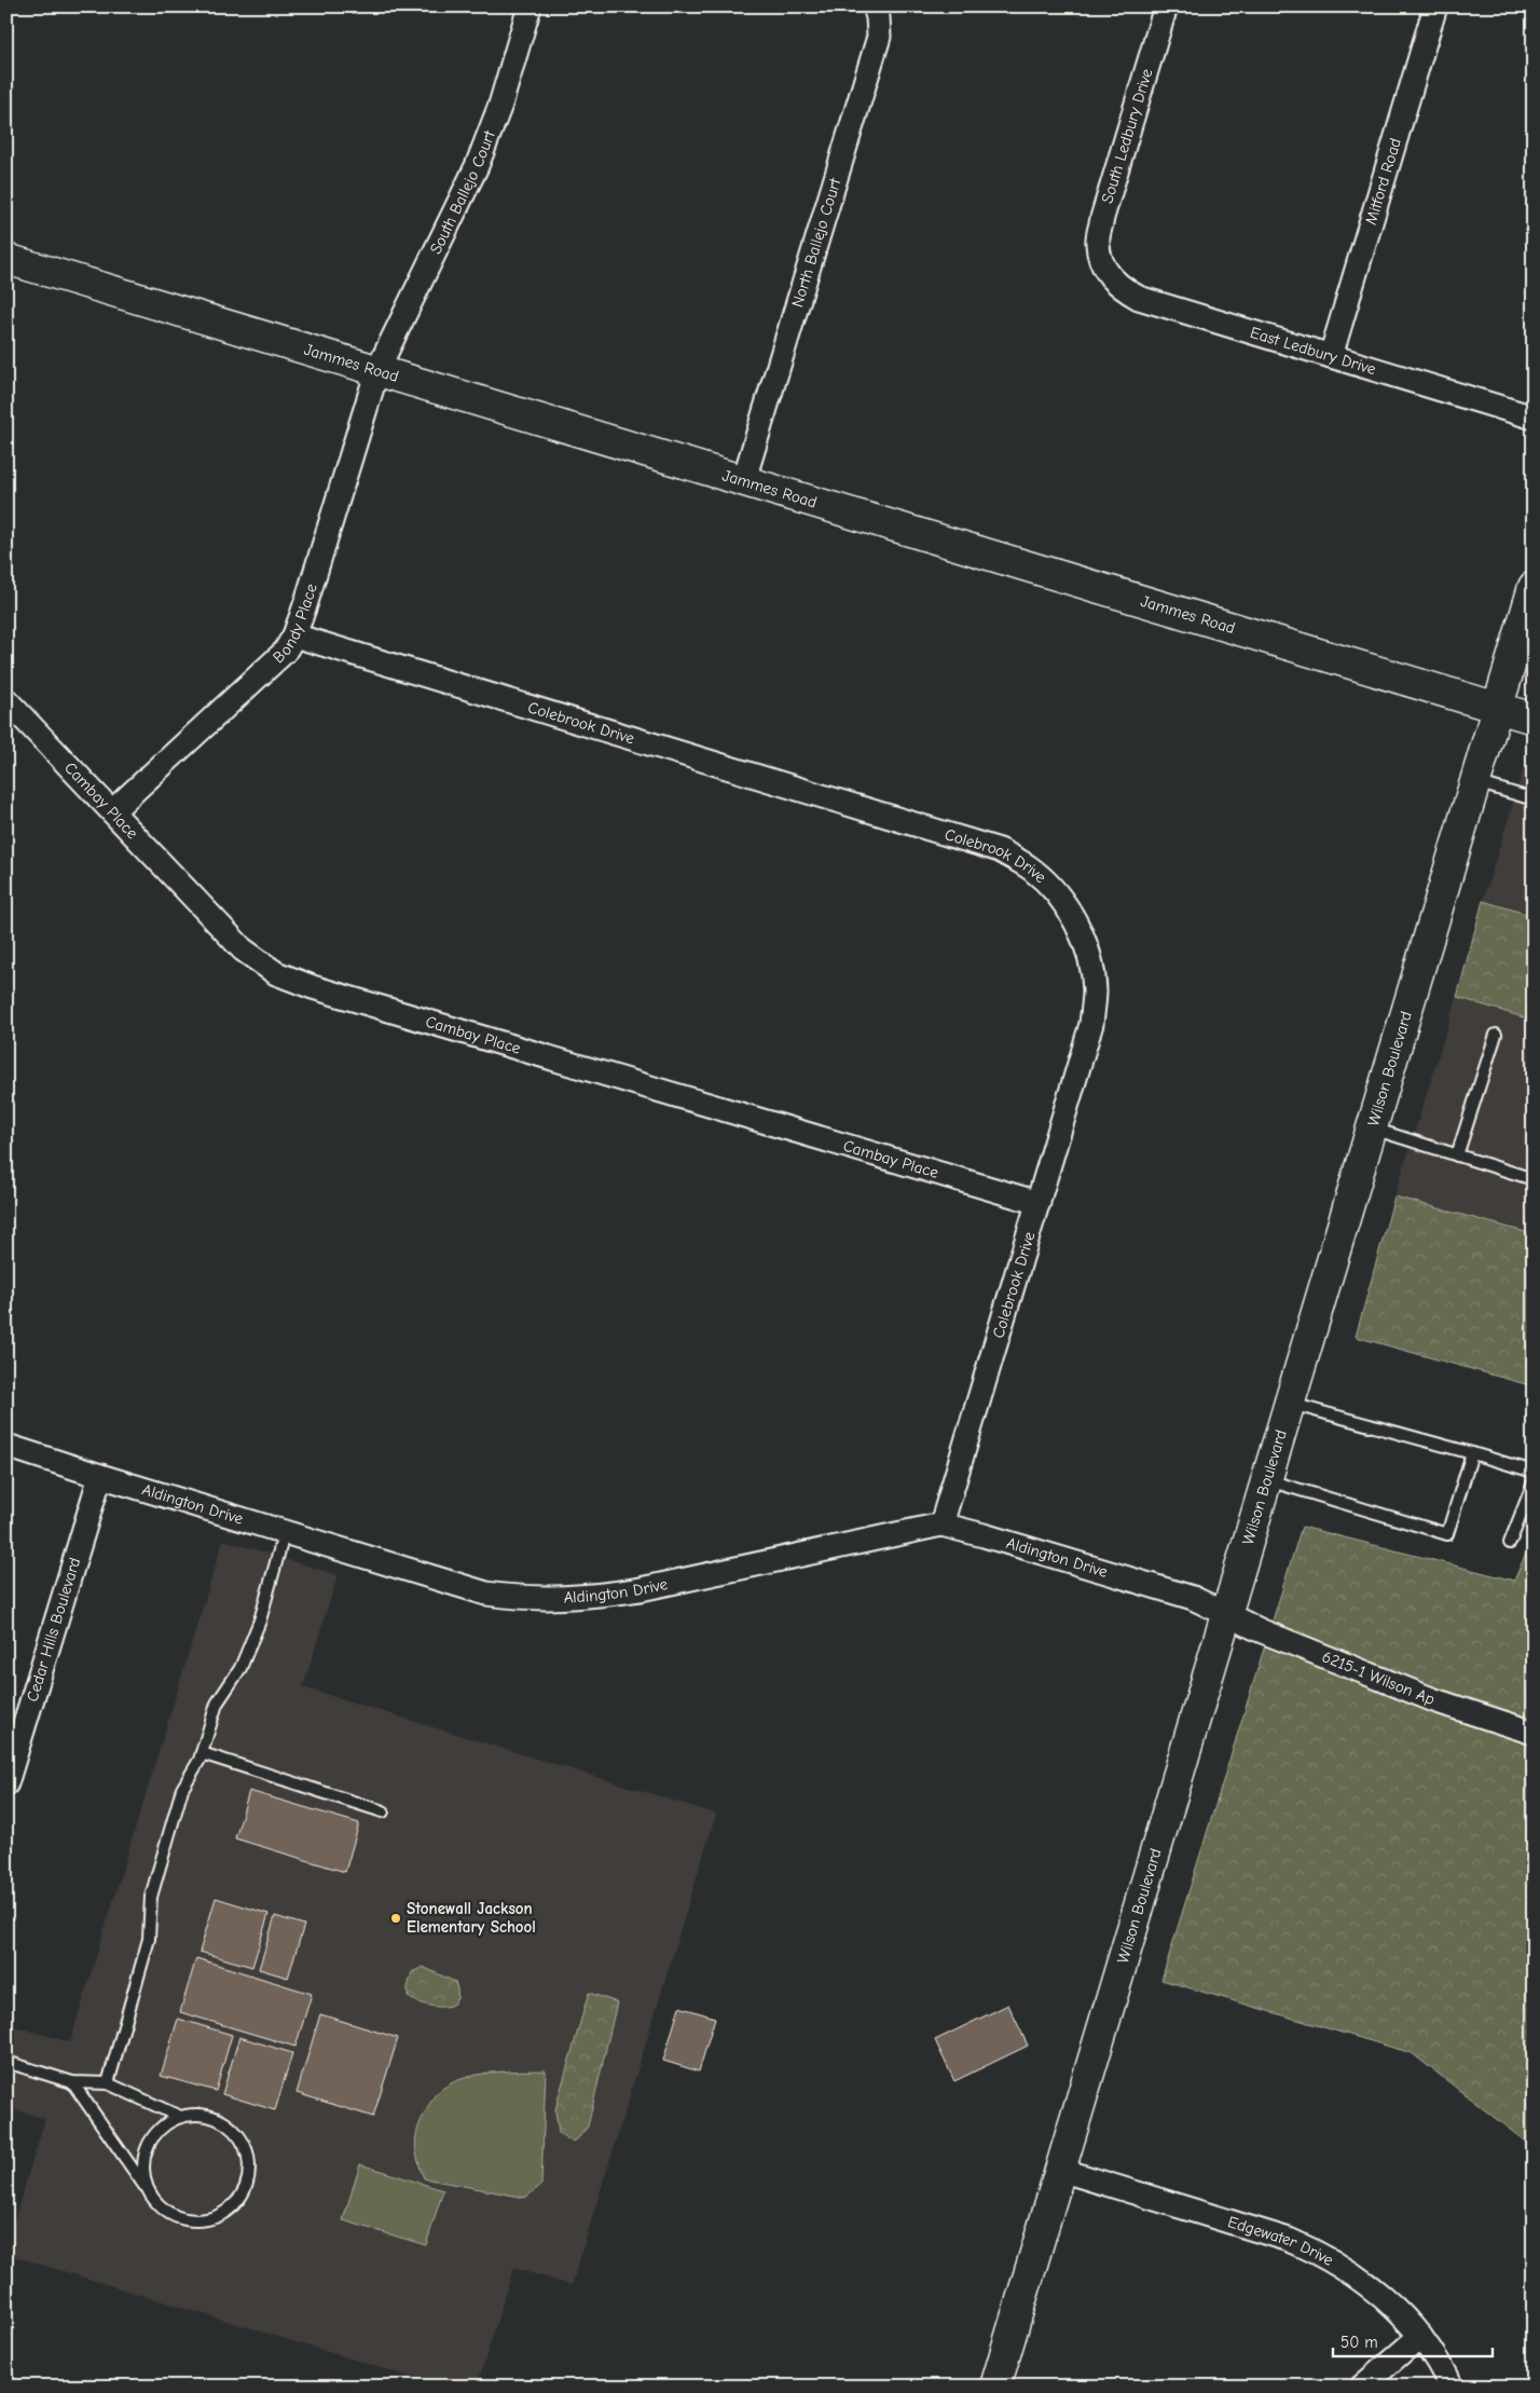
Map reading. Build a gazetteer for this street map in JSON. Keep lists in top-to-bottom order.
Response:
{
  "streets": {
    "main road": ["Jammes Road", "Wilson Boulevard"],
    "street": [
      "South Ledbury Drive",
      "Mitford Road",
      "South Ballejo Court",
      "North Ballejo Court",
      "East Ledbury Drive",
      "Bondy Place",
      "Colebrook Drive",
      "Cambay Place",
      "Aldington Drive",
      "Cedar Hills Boulevard",
      "6215-1 Wilson Ap",
      "Edgewater Drive"
    ]
  },
  "crossings": [
    ["South Ledbury Drive", "East Ledbury Drive"],
    ["Mitford Road", "East Ledbury Drive"],
    ["South Ballejo Court", "Jammes Road"],
    ["South Ballejo Court", "Bondy Place"],
    ["North Ballejo Court", "Jammes Road"],
    ["Jammes Road", "Bondy Place"],
    ["Jammes Road", "Wilson Boulevard"],
    ["Bondy Place", "Colebrook Drive"],
    ["Bondy Place", "Cambay Place"],
    ["Colebrook Drive", "Cambay Place"],
    ["Colebrook Drive", "Aldington Drive"],
    ["Wilson Boulevard", "Aldington Drive"],
    ["Wilson Boulevard", "6215-1 Wilson Ap"],
    ["Wilson Boulevard", "Edgewater Drive"],
    ["Aldington Drive", "Cedar Hills Boulevard"],
    ["Aldington Drive", "6215-1 Wilson Ap"]
  ],
  "places": ["Stonewall Jackson Elementary School"],
  "scale_bar": "50 m"
}
